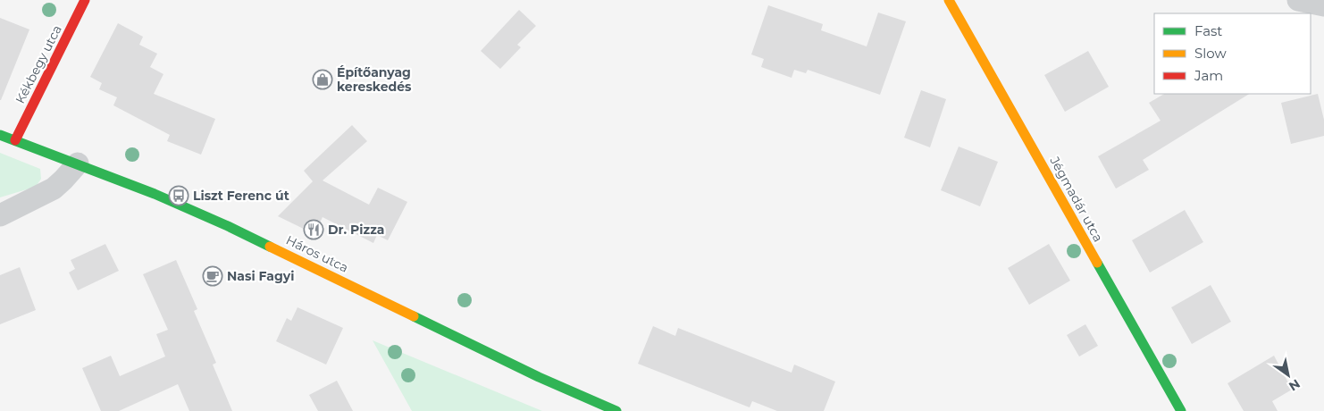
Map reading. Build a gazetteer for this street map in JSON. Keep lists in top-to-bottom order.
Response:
{
  "streets": {
    "street": ["Kékbegy utca", "Jégmadár utca", "Háros utca"]
  },
  "crossings": [
    ["Kékbegy utca", "Háros utca"]
  ],
  "places": {
    "shop": ["Építőanyag kereskedés"],
    "bus stop": ["Liszt Ferenc út"],
    "restaurant": ["Dr. Pizza"],
    "cafe": ["Nasi Fagyi"]
  },
  "legend": ["Fast", "Slow", "Jam"],
  "north": "bottom right"
}
